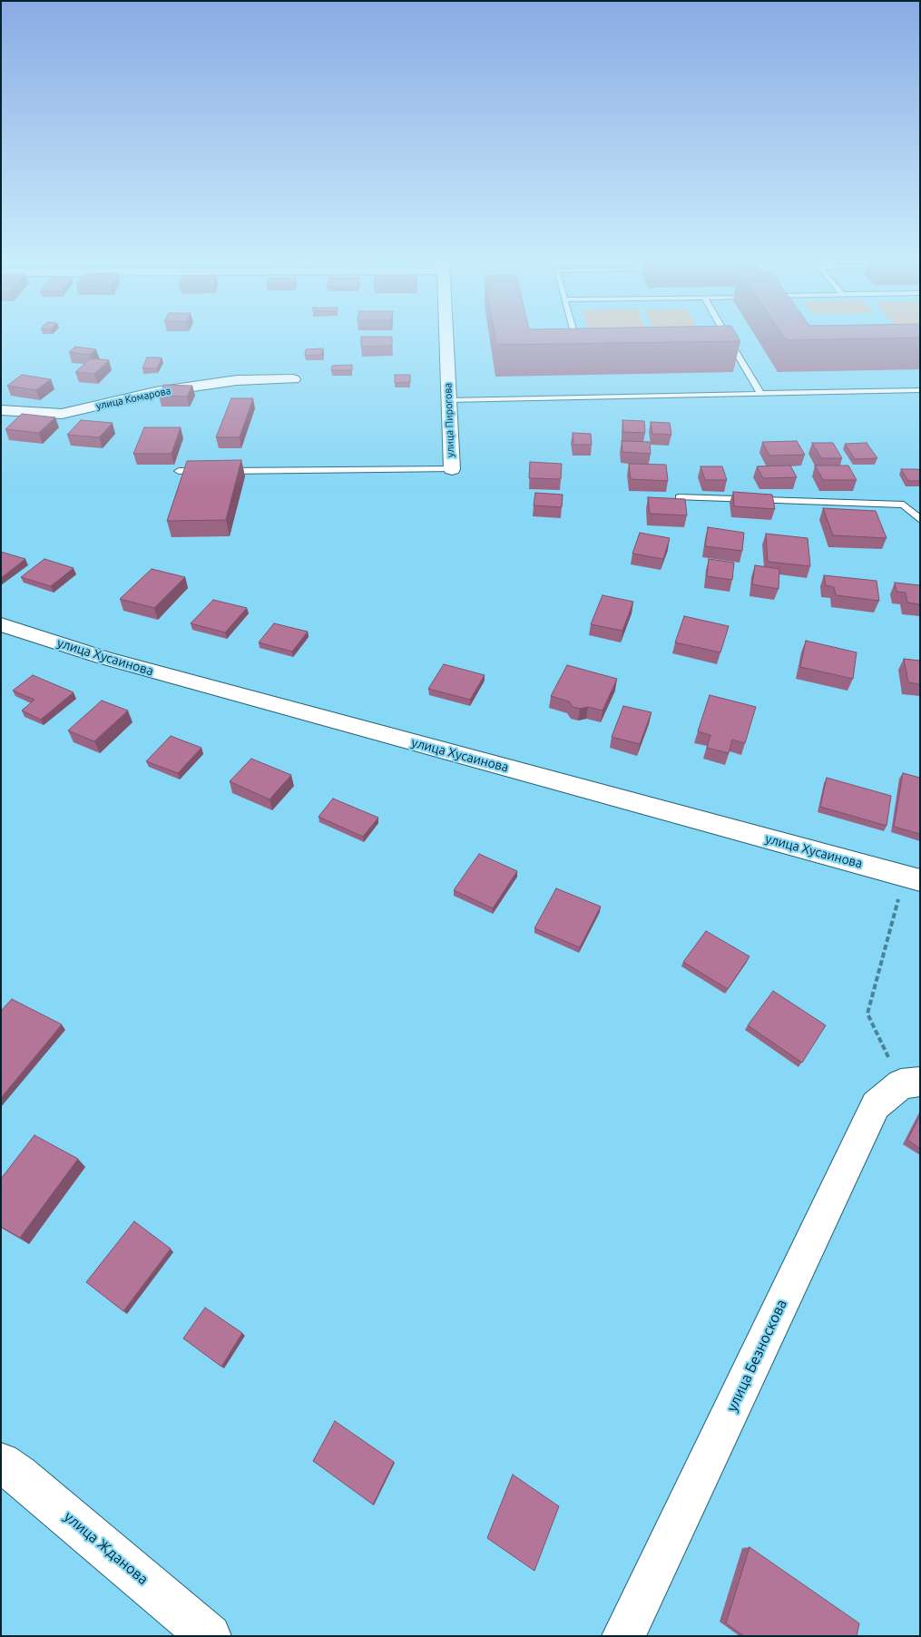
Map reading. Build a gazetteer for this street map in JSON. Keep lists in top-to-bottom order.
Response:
{
  "streets": {
    "street": [
      "улица Комарова",
      "улица Пирогова",
      "улица Хусаинова",
      "улица Безноскова",
      "улица Жданова"
    ]
  }
}
